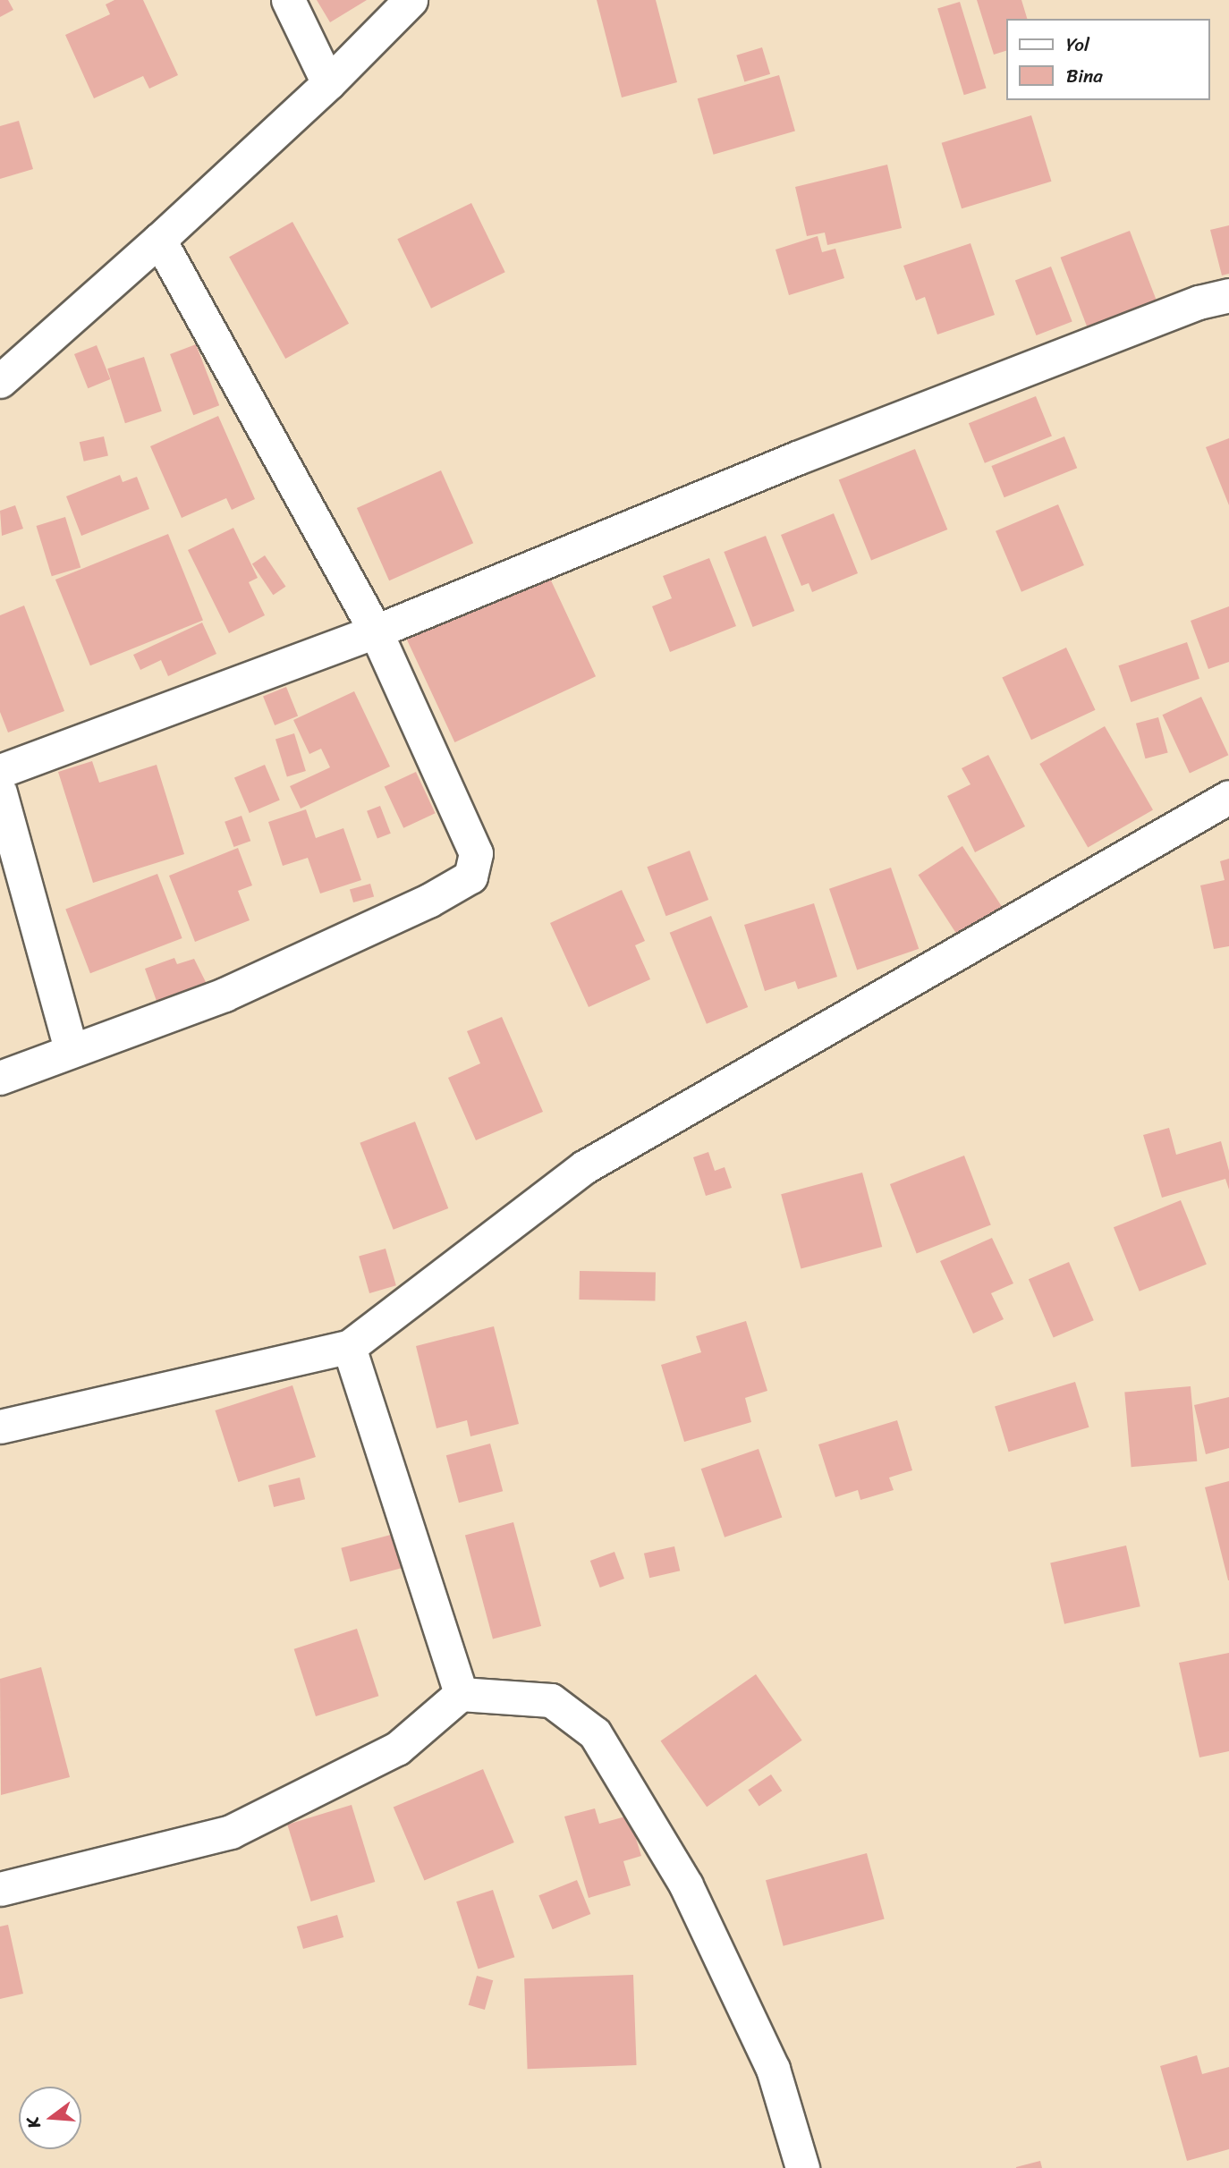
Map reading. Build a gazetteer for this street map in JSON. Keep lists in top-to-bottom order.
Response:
{
  "legend": ["Yol", "Bina"],
  "north": "left"
}
